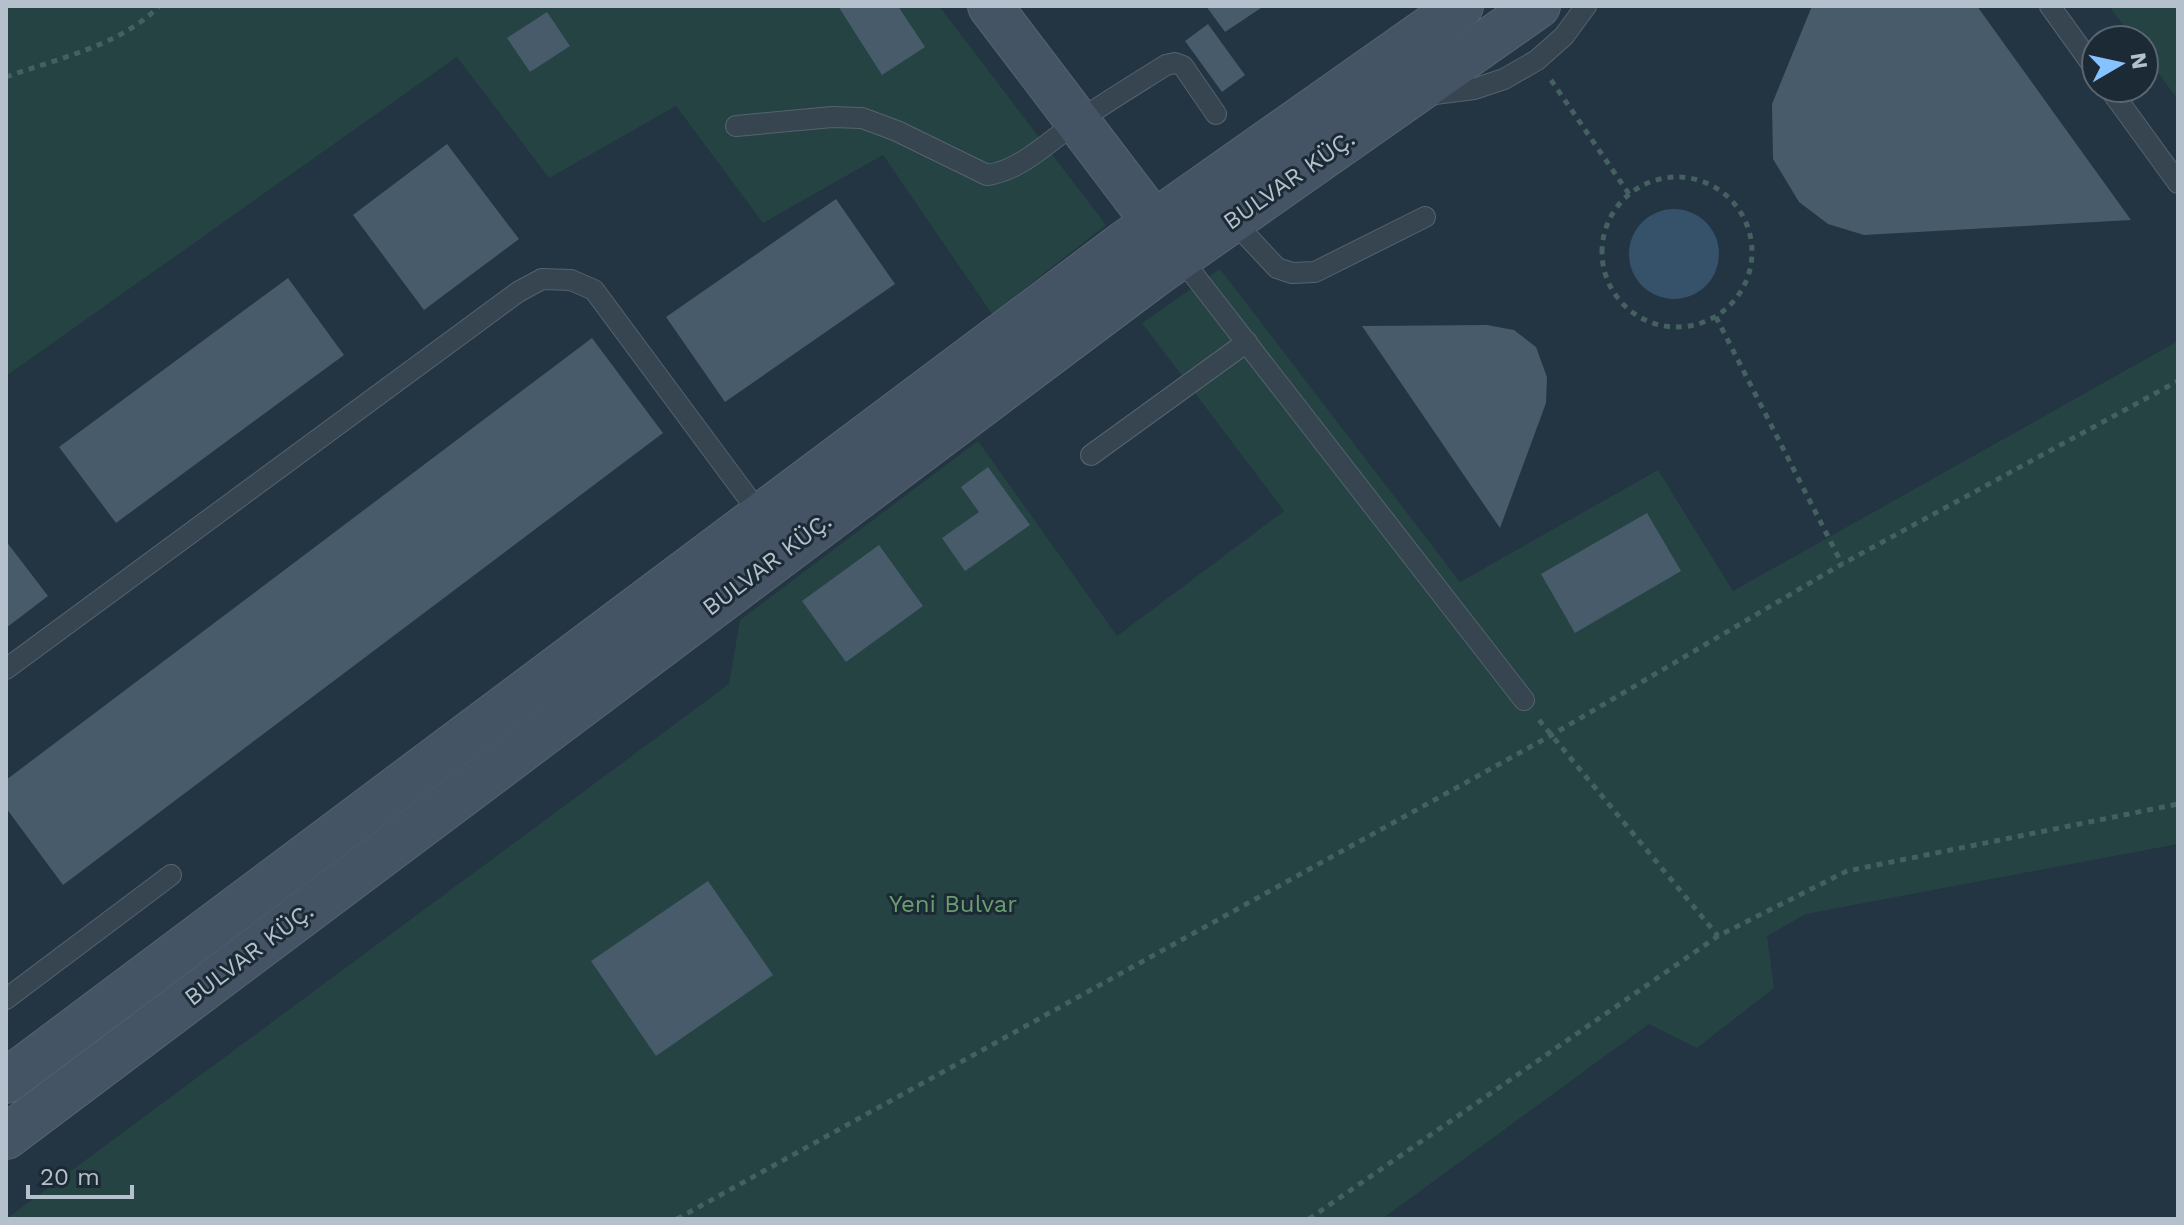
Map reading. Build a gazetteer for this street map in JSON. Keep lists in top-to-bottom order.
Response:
{
  "streets": {
    "street": ["BULVAR KÜÇ."]
  },
  "parks": ["Yeni Bulvar"],
  "scale_bar": "20 m",
  "north": "right"
}
